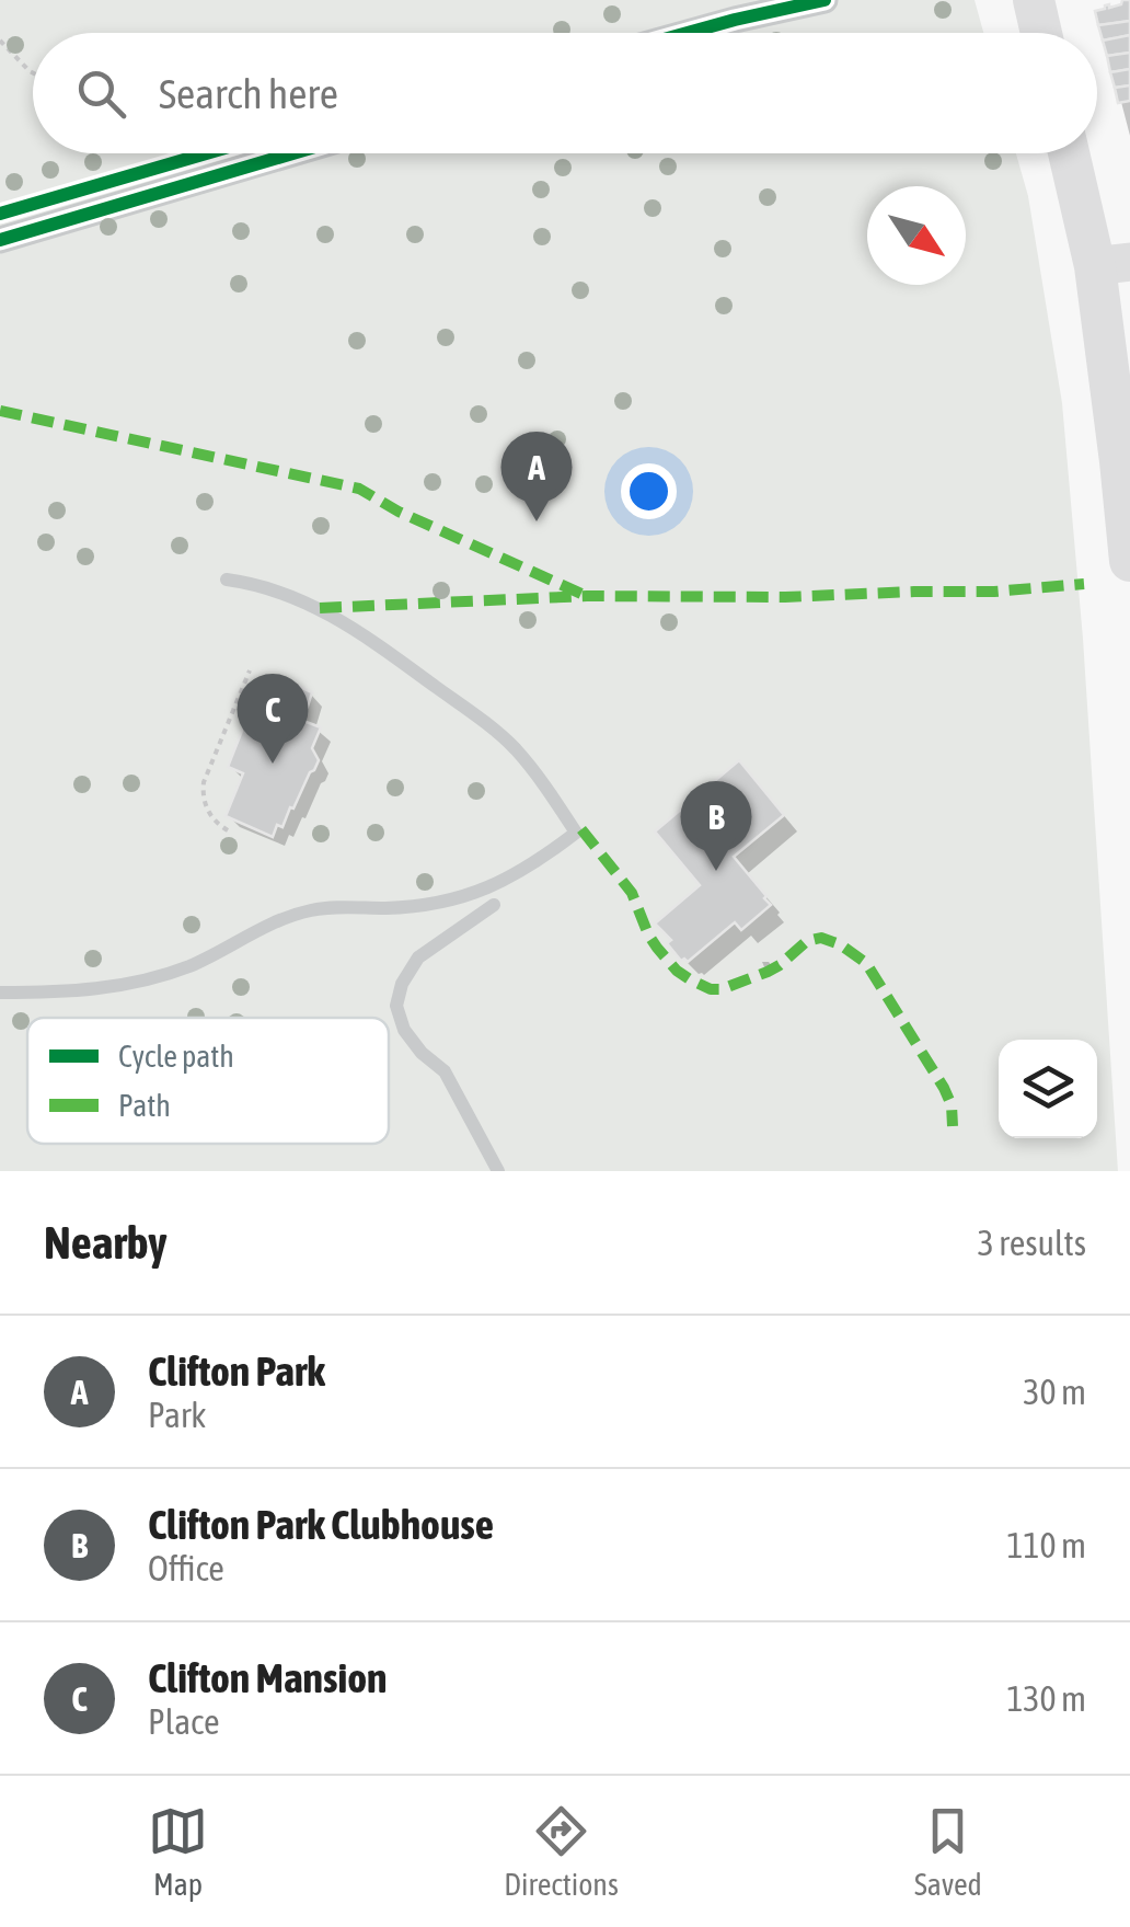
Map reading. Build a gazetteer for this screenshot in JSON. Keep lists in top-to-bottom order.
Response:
{
  "legend": ["Cycle path", "Path"],
  "north": "bottom right",
  "page": {
    "search": "Search here",
    "pins": ["A", "C", "B"],
    "heading": ["Nearby", "3 results"],
    "list": [
      {
        "mark": "A",
        "name": "Clifton Park",
        "note": "Park",
        "value": "30 m"
      },
      {
        "mark": "B",
        "name": "Clifton Park Clubhouse",
        "note": "Office",
        "value": "110 m"
      },
      {
        "mark": "C",
        "name": "Clifton Mansion",
        "note": "Place",
        "value": "130 m"
      }
    ],
    "nav": ["Map", "Directions", "Saved"]
  }
}
